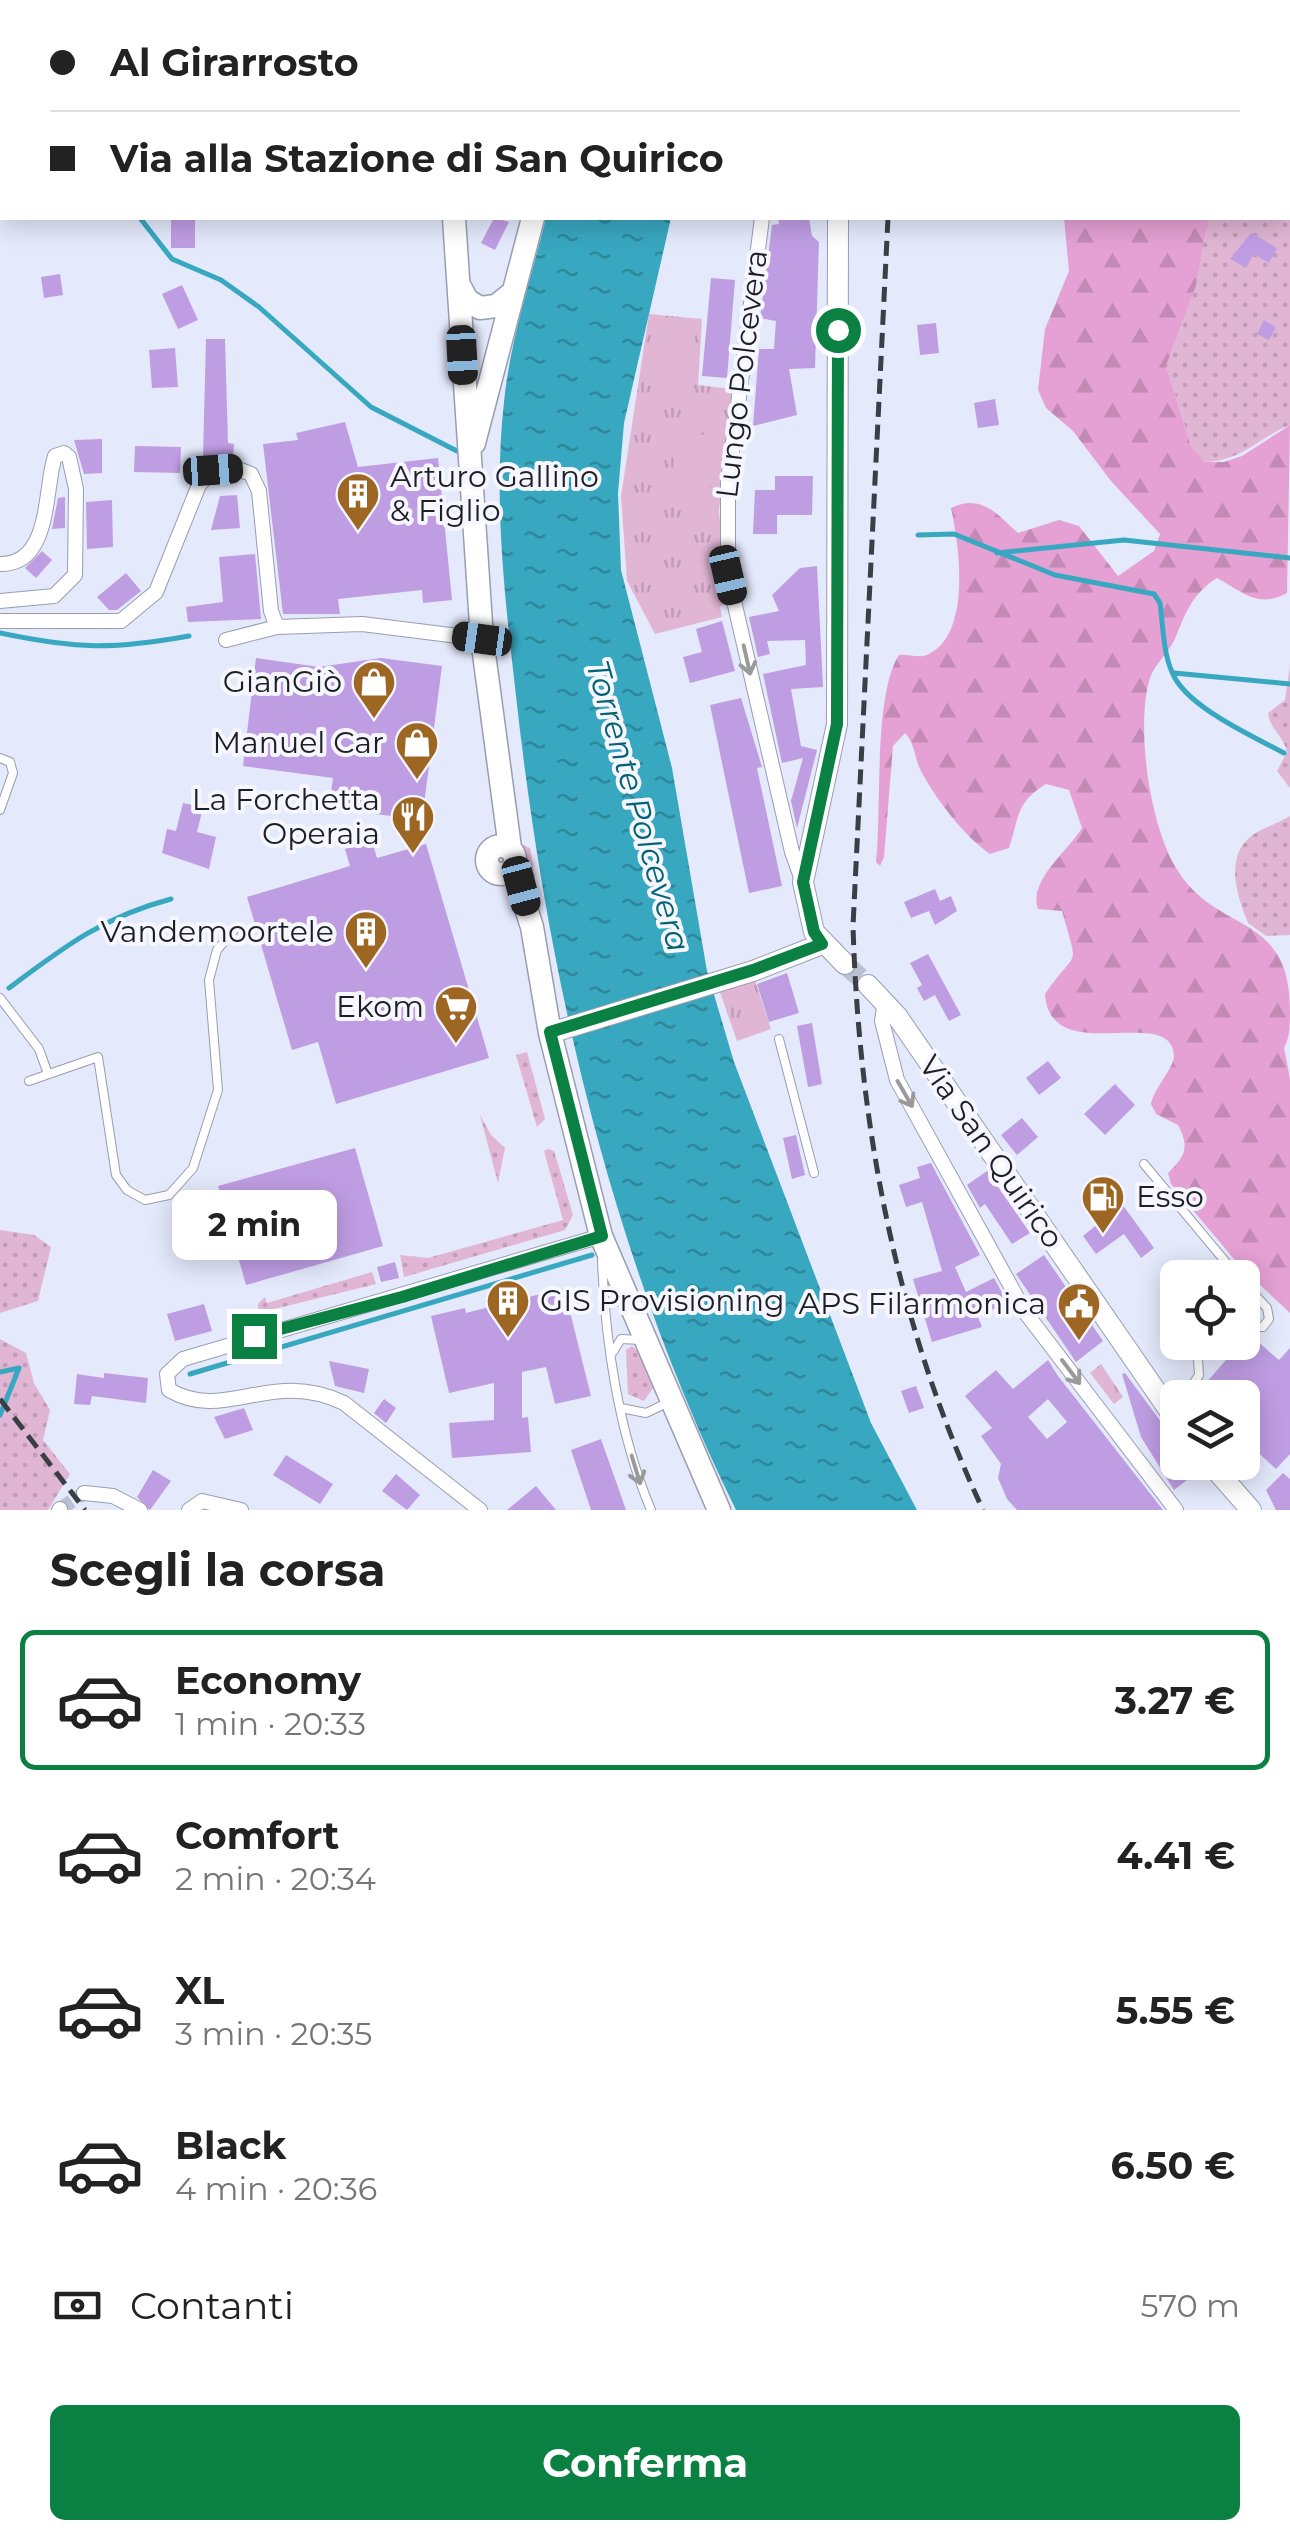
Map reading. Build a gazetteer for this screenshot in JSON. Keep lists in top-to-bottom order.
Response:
{
  "streets": {
    "main road": ["Via San Quirico"],
    "street": ["Lungo Polcevera"]
  },
  "one_way": ["Lungo Polcevera"],
  "water": ["Torrente Polcevera"],
  "places": {
    "building": ["Arturo Gallino & Figlio", "Vandemoortele", "GIS Provisioning"],
    "shop": ["GianGiò", "Manuel Car"],
    "restaurant": ["La Forchetta Operaia"],
    "supermarket": ["Ekom"],
    "fuel station": ["Esso"],
    "public building": ["APS Filarmonica"]
  },
  "page": {
    "banner": ["Al Girarrosto", "Via alla Stazione di San Quirico"],
    "bubble": "2 min",
    "heading": "Scegli la corsa",
    "list": [
      {
        "name": "Economy",
        "note": "1 min · 20:33",
        "value": "3.27 €"
      },
      {
        "name": "Comfort",
        "note": "2 min · 20:34",
        "value": "4.41 €"
      },
      {
        "name": "XL",
        "note": "3 min · 20:35",
        "value": "5.55 €"
      },
      {
        "name": "Black",
        "note": "4 min · 20:36",
        "value": "6.50 €"
      }
    ],
    "pay": ["Contanti", "570 m"],
    "buttons": "Conferma"
  }
}
